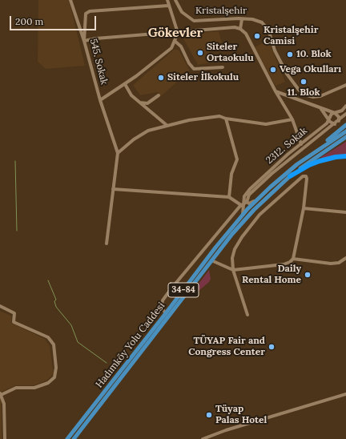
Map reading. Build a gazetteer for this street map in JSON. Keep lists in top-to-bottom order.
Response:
{
  "streets": {
    "main road": ["34-84", "Hadımköy Yolu Caddesi"],
    "street": ["Kristalşehir", "545. Sokak", "2312. Sokak"]
  },
  "crossings": [
    ["2312. Sokak", "Hadımköy Yolu Caddesi"]
  ],
  "districts": ["Gökevler"],
  "places": [
    "Kristalşehir Camisi",
    "Siteler Ortaokulu",
    "10. Blok",
    "Vega Okulları",
    "Siteler İlkokulu",
    "11. Blok",
    "Daily Rental Home",
    "TÜYAP Fair and Congress Center",
    "Tüyap Palas Hotel"
  ],
  "scale_bar": "200 m"
}
